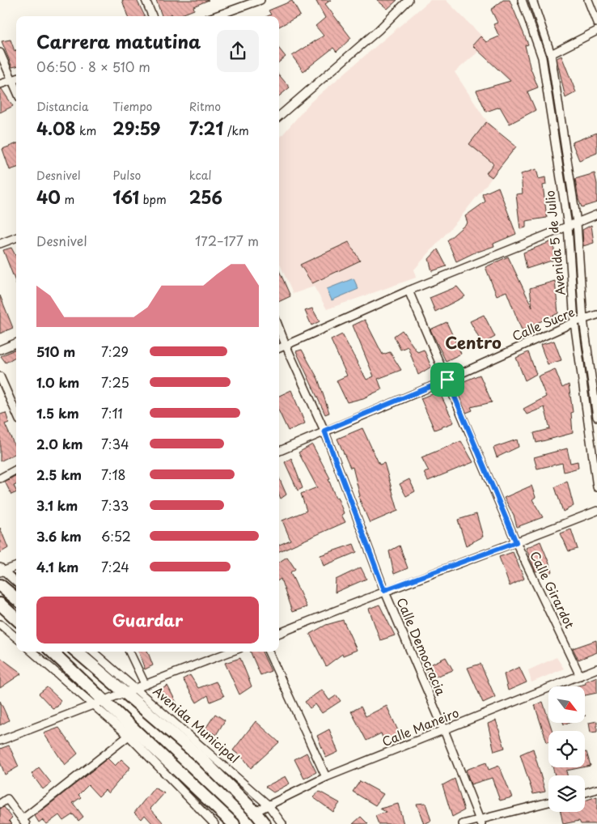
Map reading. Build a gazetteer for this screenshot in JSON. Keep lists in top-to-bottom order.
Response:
{
  "streets": {
    "highway": ["Avenida Municipal"],
    "street": [
      "Avenida 5 de Julio",
      "Calle Sucre",
      "Calle Girardot",
      "Calle Democracia",
      "Calle Maneiro"
    ]
  },
  "crossings": [
    ["Avenida 5 de Julio", "Calle Sucre"],
    ["Calle Sucre", "Calle Girardot"],
    ["Calle Sucre", "Calle Democracia"],
    ["Calle Girardot", "Calle Maneiro"],
    ["Calle Democracia", "Calle Maneiro"],
    ["Avenida Municipal", "Calle Maneiro"]
  ],
  "districts": ["Centro"],
  "north": "bottom right",
  "page": {
    "heading": ["Carrera matutina", "06:50 · 8 × 510 m"],
    "stats": [
      ["Distancia", "4.08 km"],
      ["Tiempo", "29:59"],
      ["Ritmo", "7:21 /km"],
      ["Desnivel", "40 m"],
      ["Pulso", "161 bpm"],
      ["kcal", "256"]
    ],
    "chart": ["Desnivel", "172–177 m"],
    "list": [
      {
        "name": "510 m",
        "note": "7:29"
      },
      {
        "name": "1.0 km",
        "note": "7:25"
      },
      {
        "name": "1.5 km",
        "note": "7:11"
      },
      {
        "name": "2.0 km",
        "note": "7:34"
      },
      {
        "name": "2.5 km",
        "note": "7:18"
      },
      {
        "name": "3.1 km",
        "note": "7:33"
      },
      {
        "name": "3.6 km",
        "note": "6:52"
      },
      {
        "name": "4.1 km",
        "note": "7:24"
      }
    ],
    "buttons": "Guardar"
  }
}
